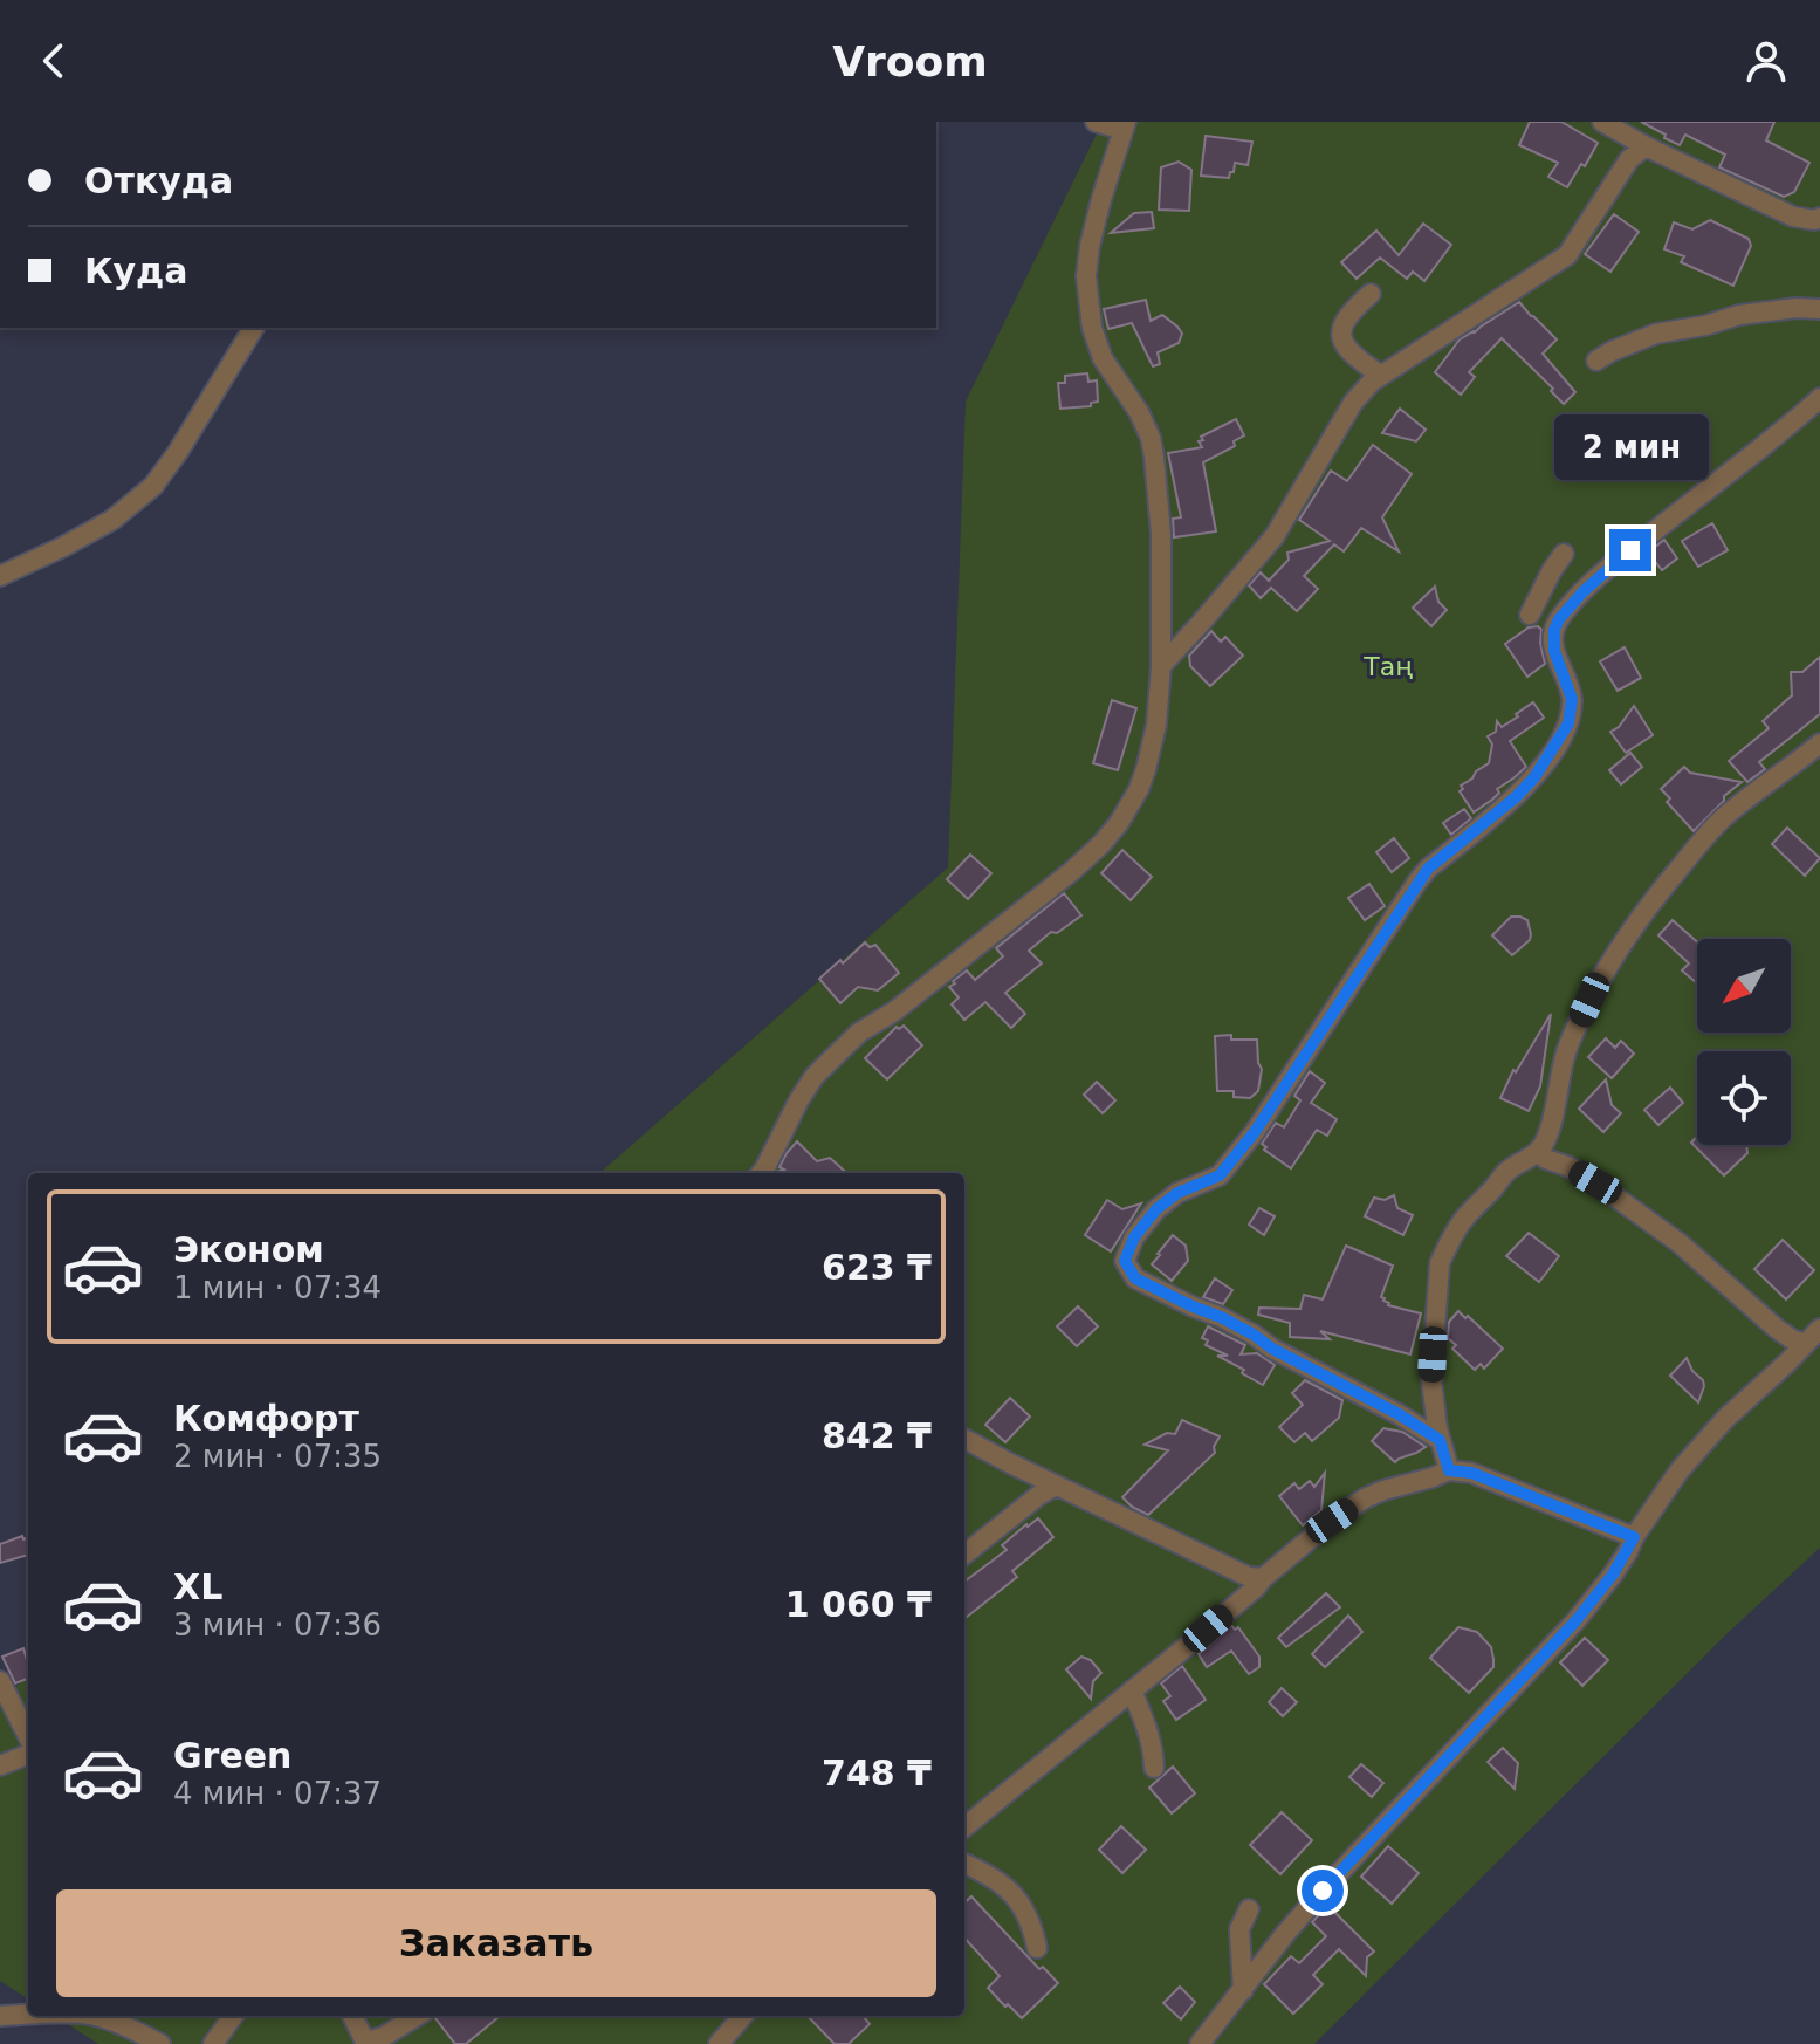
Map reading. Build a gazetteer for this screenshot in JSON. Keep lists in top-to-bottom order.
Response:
{
  "parks": ["Таң"],
  "north": "bottom left",
  "page": {
    "header": "Vroom",
    "banner": ["Откуда", "Куда"],
    "bubble": "2 мин",
    "list": [
      {
        "name": "Эконом",
        "note": "1 мин · 07:34",
        "value": "623 ₸"
      },
      {
        "name": "Комфорт",
        "note": "2 мин · 07:35",
        "value": "842 ₸"
      },
      {
        "name": "XL",
        "note": "3 мин · 07:36",
        "value": "1 060 ₸"
      },
      {
        "name": "Green",
        "note": "4 мин · 07:37",
        "value": "748 ₸"
      }
    ],
    "buttons": "Заказать"
  }
}
